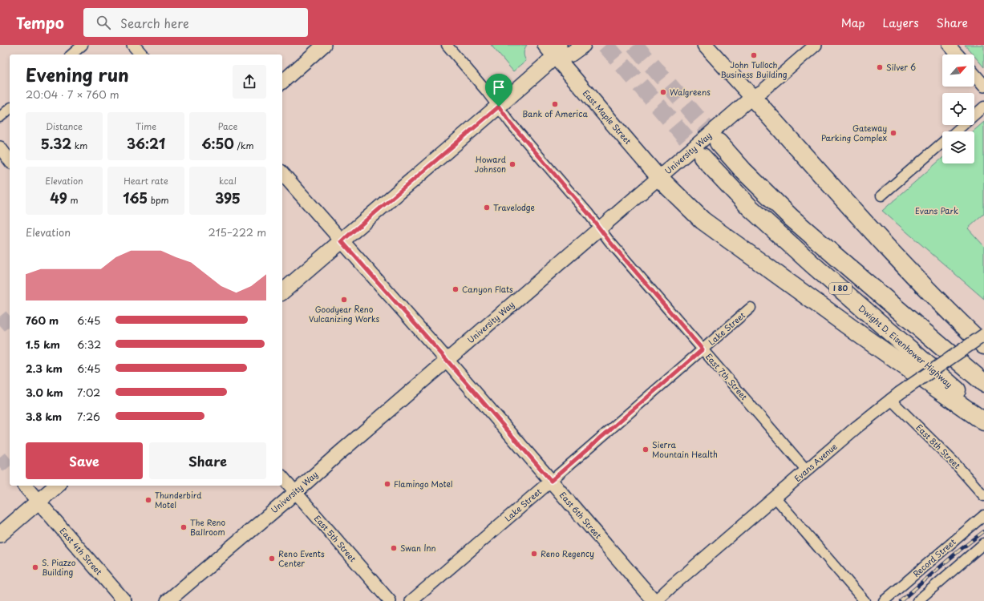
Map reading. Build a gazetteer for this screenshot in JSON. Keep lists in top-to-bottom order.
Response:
{
  "streets": {
    "highway": ["I 80", "Dwight D. Eisenhower Highway"],
    "main road": [
      "East Maple Street",
      "University Way",
      "East 6th Street",
      "East 4th Street"
    ],
    "street": [
      "Lake Street",
      "East 7th Street",
      "East 8th Street",
      "Evans Avenue",
      "East 5th Street",
      "Record Street"
    ]
  },
  "crossings": [
    ["East Maple Street", "University Way"],
    ["University Way", "East 7th Street"],
    ["University Way", "East 6th Street"],
    ["University Way", "East 5th Street"],
    ["Lake Street", "East 7th Street"],
    ["Lake Street", "East 6th Street"],
    ["East 7th Street", "Evans Avenue"],
    ["East 8th Street", "Evans Avenue"],
    ["Evans Avenue", "East 6th Street"]
  ],
  "parks": ["Evans Park"],
  "places": [
    "John Tulloch Business Building",
    "Silver 6",
    "Walgreens",
    "Bank of America",
    "Gateway Parking Complex",
    "Howard Johnson",
    "Travelodge",
    "Canyon Flats",
    "Goodyear Reno Vulcanizing Works",
    "Sierra Mountain Health",
    "Flamingo Motel",
    "Thunderbird Motel",
    "The Reno Ballroom",
    "Swan Inn",
    "Reno Regency",
    "Reno Events Center",
    "S. Piazzo Building"
  ],
  "north": "top right",
  "page": {
    "header": "Tempo",
    "search": "Search here",
    "nav": ["Map", "Layers", "Share"],
    "heading": ["Evening run", "20:04 · 7 × 760 m"],
    "stats": [
      ["Distance", "5.32 km"],
      ["Time", "36:21"],
      ["Pace", "6:50 /km"],
      ["Elevation", "49 m"],
      ["Heart rate", "165 bpm"],
      ["kcal", "395"]
    ],
    "chart": ["Elevation", "215–222 m"],
    "list": [
      {
        "name": "760 m",
        "note": "6:45"
      },
      {
        "name": "1.5 km",
        "note": "6:32"
      },
      {
        "name": "2.3 km",
        "note": "6:45"
      },
      {
        "name": "3.0 km",
        "note": "7:02"
      },
      {
        "name": "3.8 km",
        "note": "7:26"
      }
    ],
    "buttons": ["Save", "Share"]
  }
}
